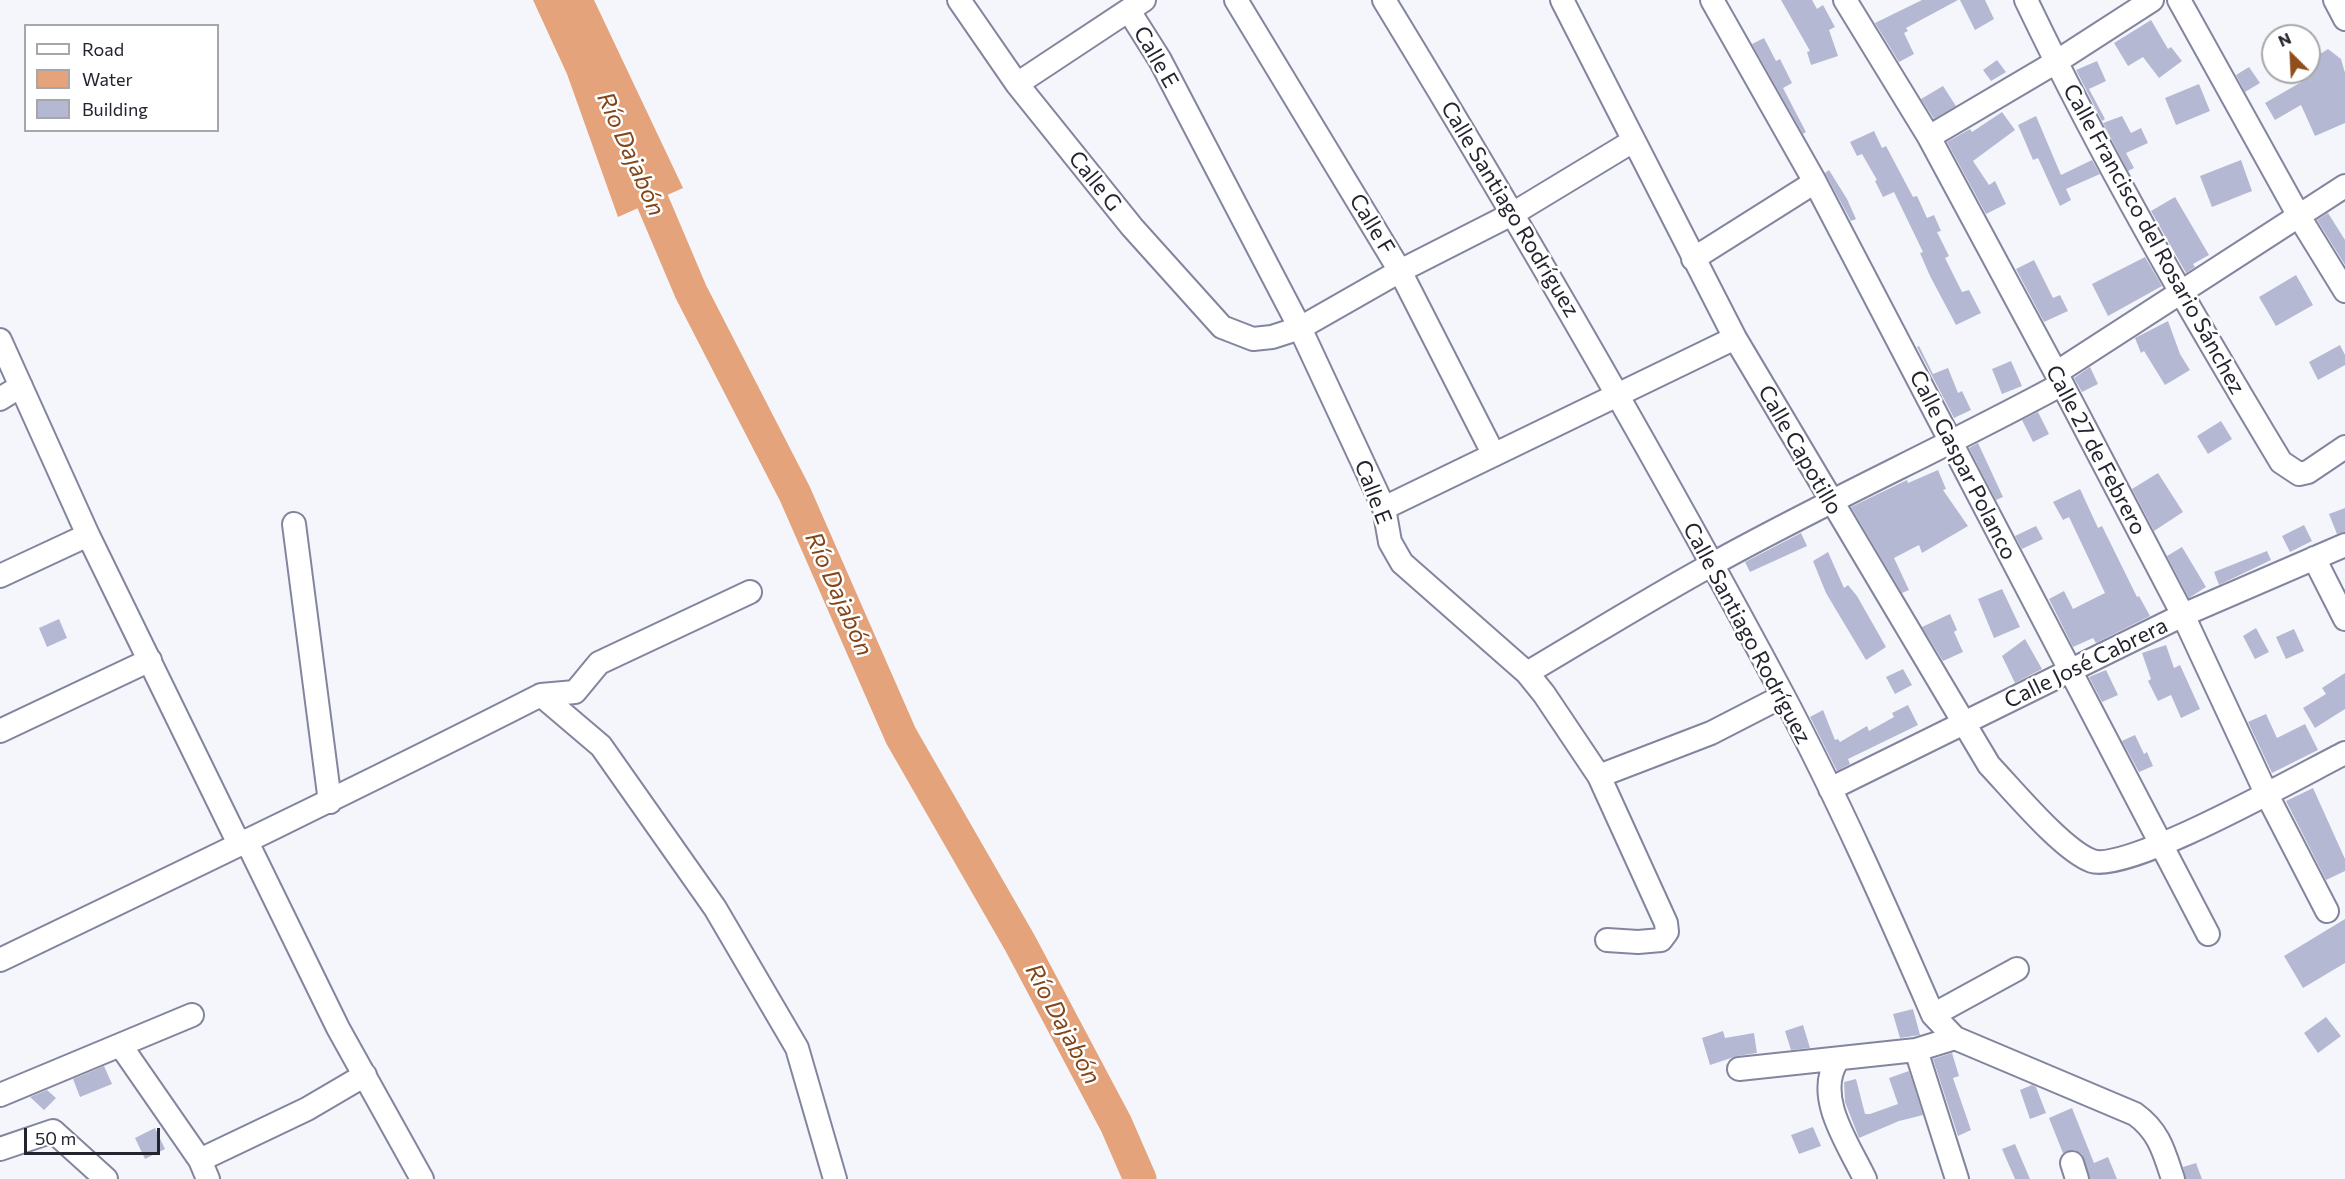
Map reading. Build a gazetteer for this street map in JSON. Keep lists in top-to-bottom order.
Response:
{
  "streets": {
    "street": [
      "Calle E",
      "Calle G",
      "Calle Santiago Rodríguez",
      "Calle F",
      "Calle Francisco del Rosario Sánchez",
      "Calle Capotillo",
      "Calle 27 de Febrero",
      "Calle Gaspar Polanco",
      "Calle José Cabrera"
    ]
  },
  "crossings": [
    ["Calle E", "Calle G"],
    ["Calle Santiago Rodríguez", "Calle José Cabrera"],
    ["Calle Capotillo", "Calle Gaspar Polanco"],
    ["Calle Capotillo", "Calle José Cabrera"],
    ["Calle 27 de Febrero", "Calle José Cabrera"],
    ["Calle Gaspar Polanco", "Calle José Cabrera"]
  ],
  "water": ["Río Dajabón"],
  "legend": ["Road", "Water", "Building"],
  "scale_bar": "50 m",
  "north": "top left"
}
